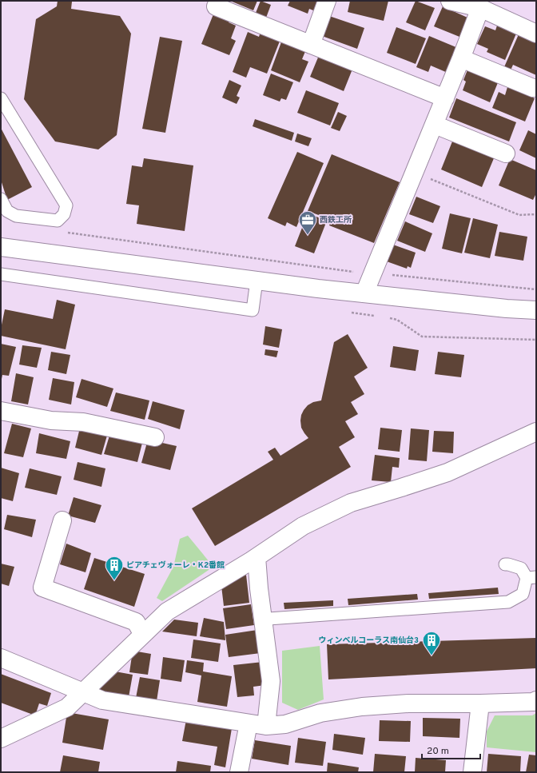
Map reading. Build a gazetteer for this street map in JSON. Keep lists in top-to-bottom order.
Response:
{
  "places": {
    "office": ["西鉄工所"],
    "building": ["ピアチェヴォーレ・K2番館", "ウィンベルコーラス南仙台3"]
  },
  "scale_bar": "20 m"
}
